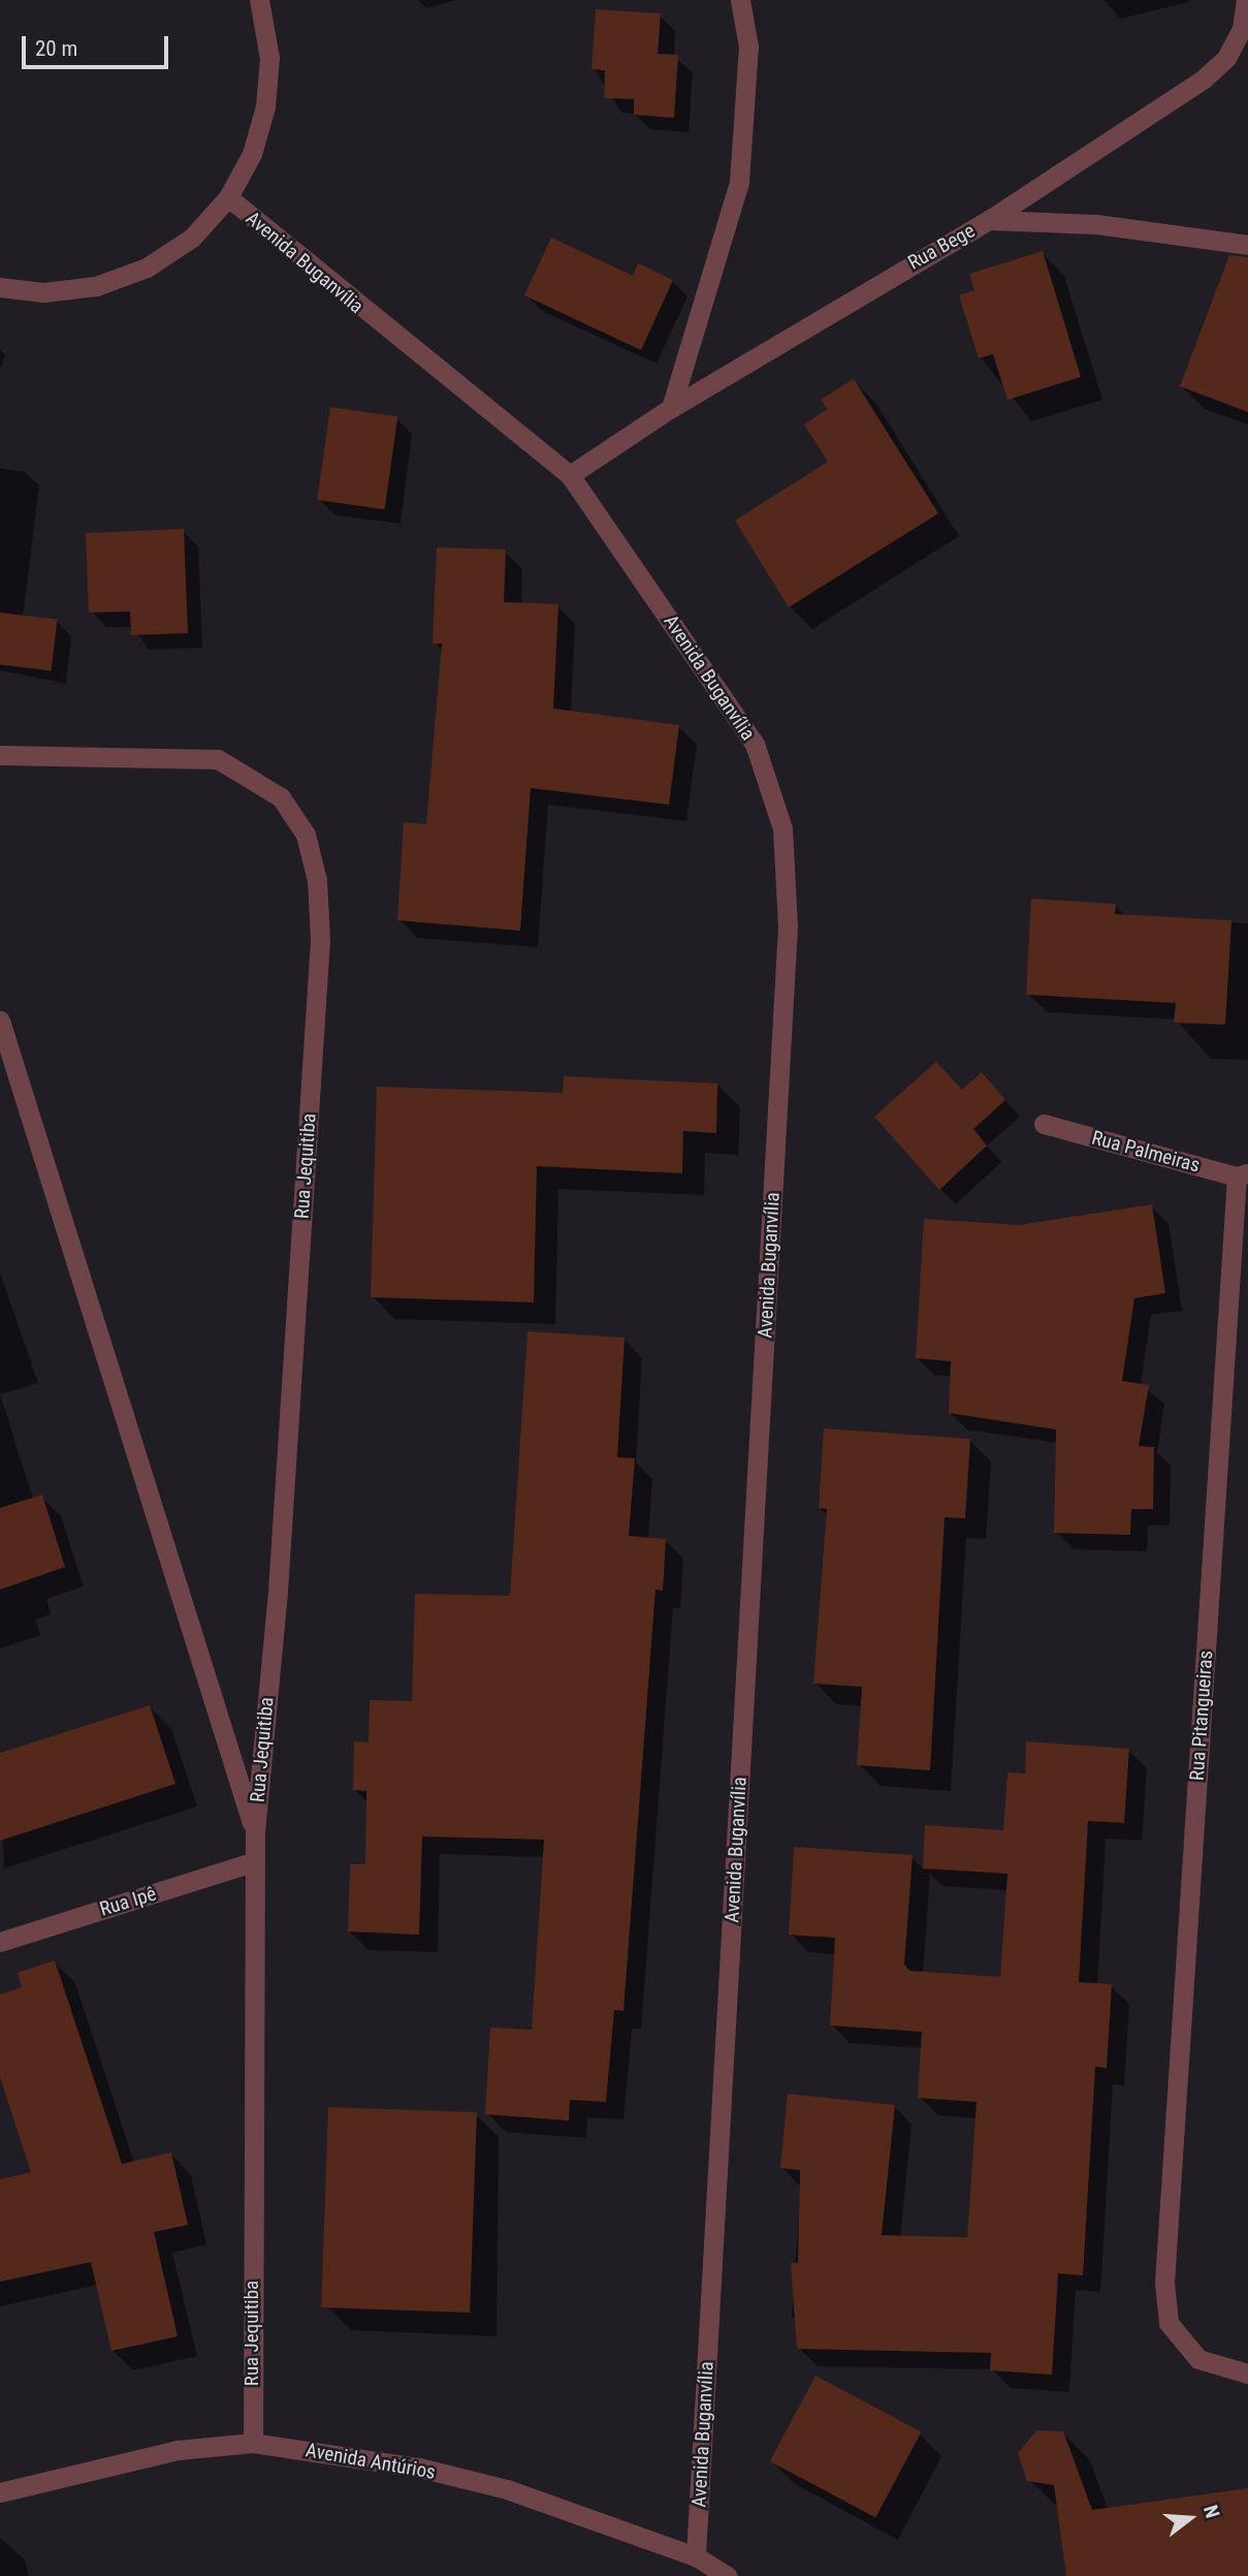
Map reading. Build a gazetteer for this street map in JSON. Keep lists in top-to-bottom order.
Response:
{
  "streets": {
    "street": [
      "Rua Bege",
      "Avenida Buganvília",
      "Rua Palmeiras",
      "Rua Jequitiba",
      "Rua Pitangueiras",
      "Rua Ipê",
      "Avenida Antúrios"
    ]
  },
  "crossings": [
    ["Rua Bege", "Avenida Buganvília"],
    ["Avenida Buganvília", "Avenida Antúrios"],
    ["Rua Palmeiras", "Rua Pitangueiras"],
    ["Rua Jequitiba", "Rua Ipê"],
    ["Rua Jequitiba", "Avenida Antúrios"]
  ],
  "scale_bar": "20 m",
  "north": "right"
}
